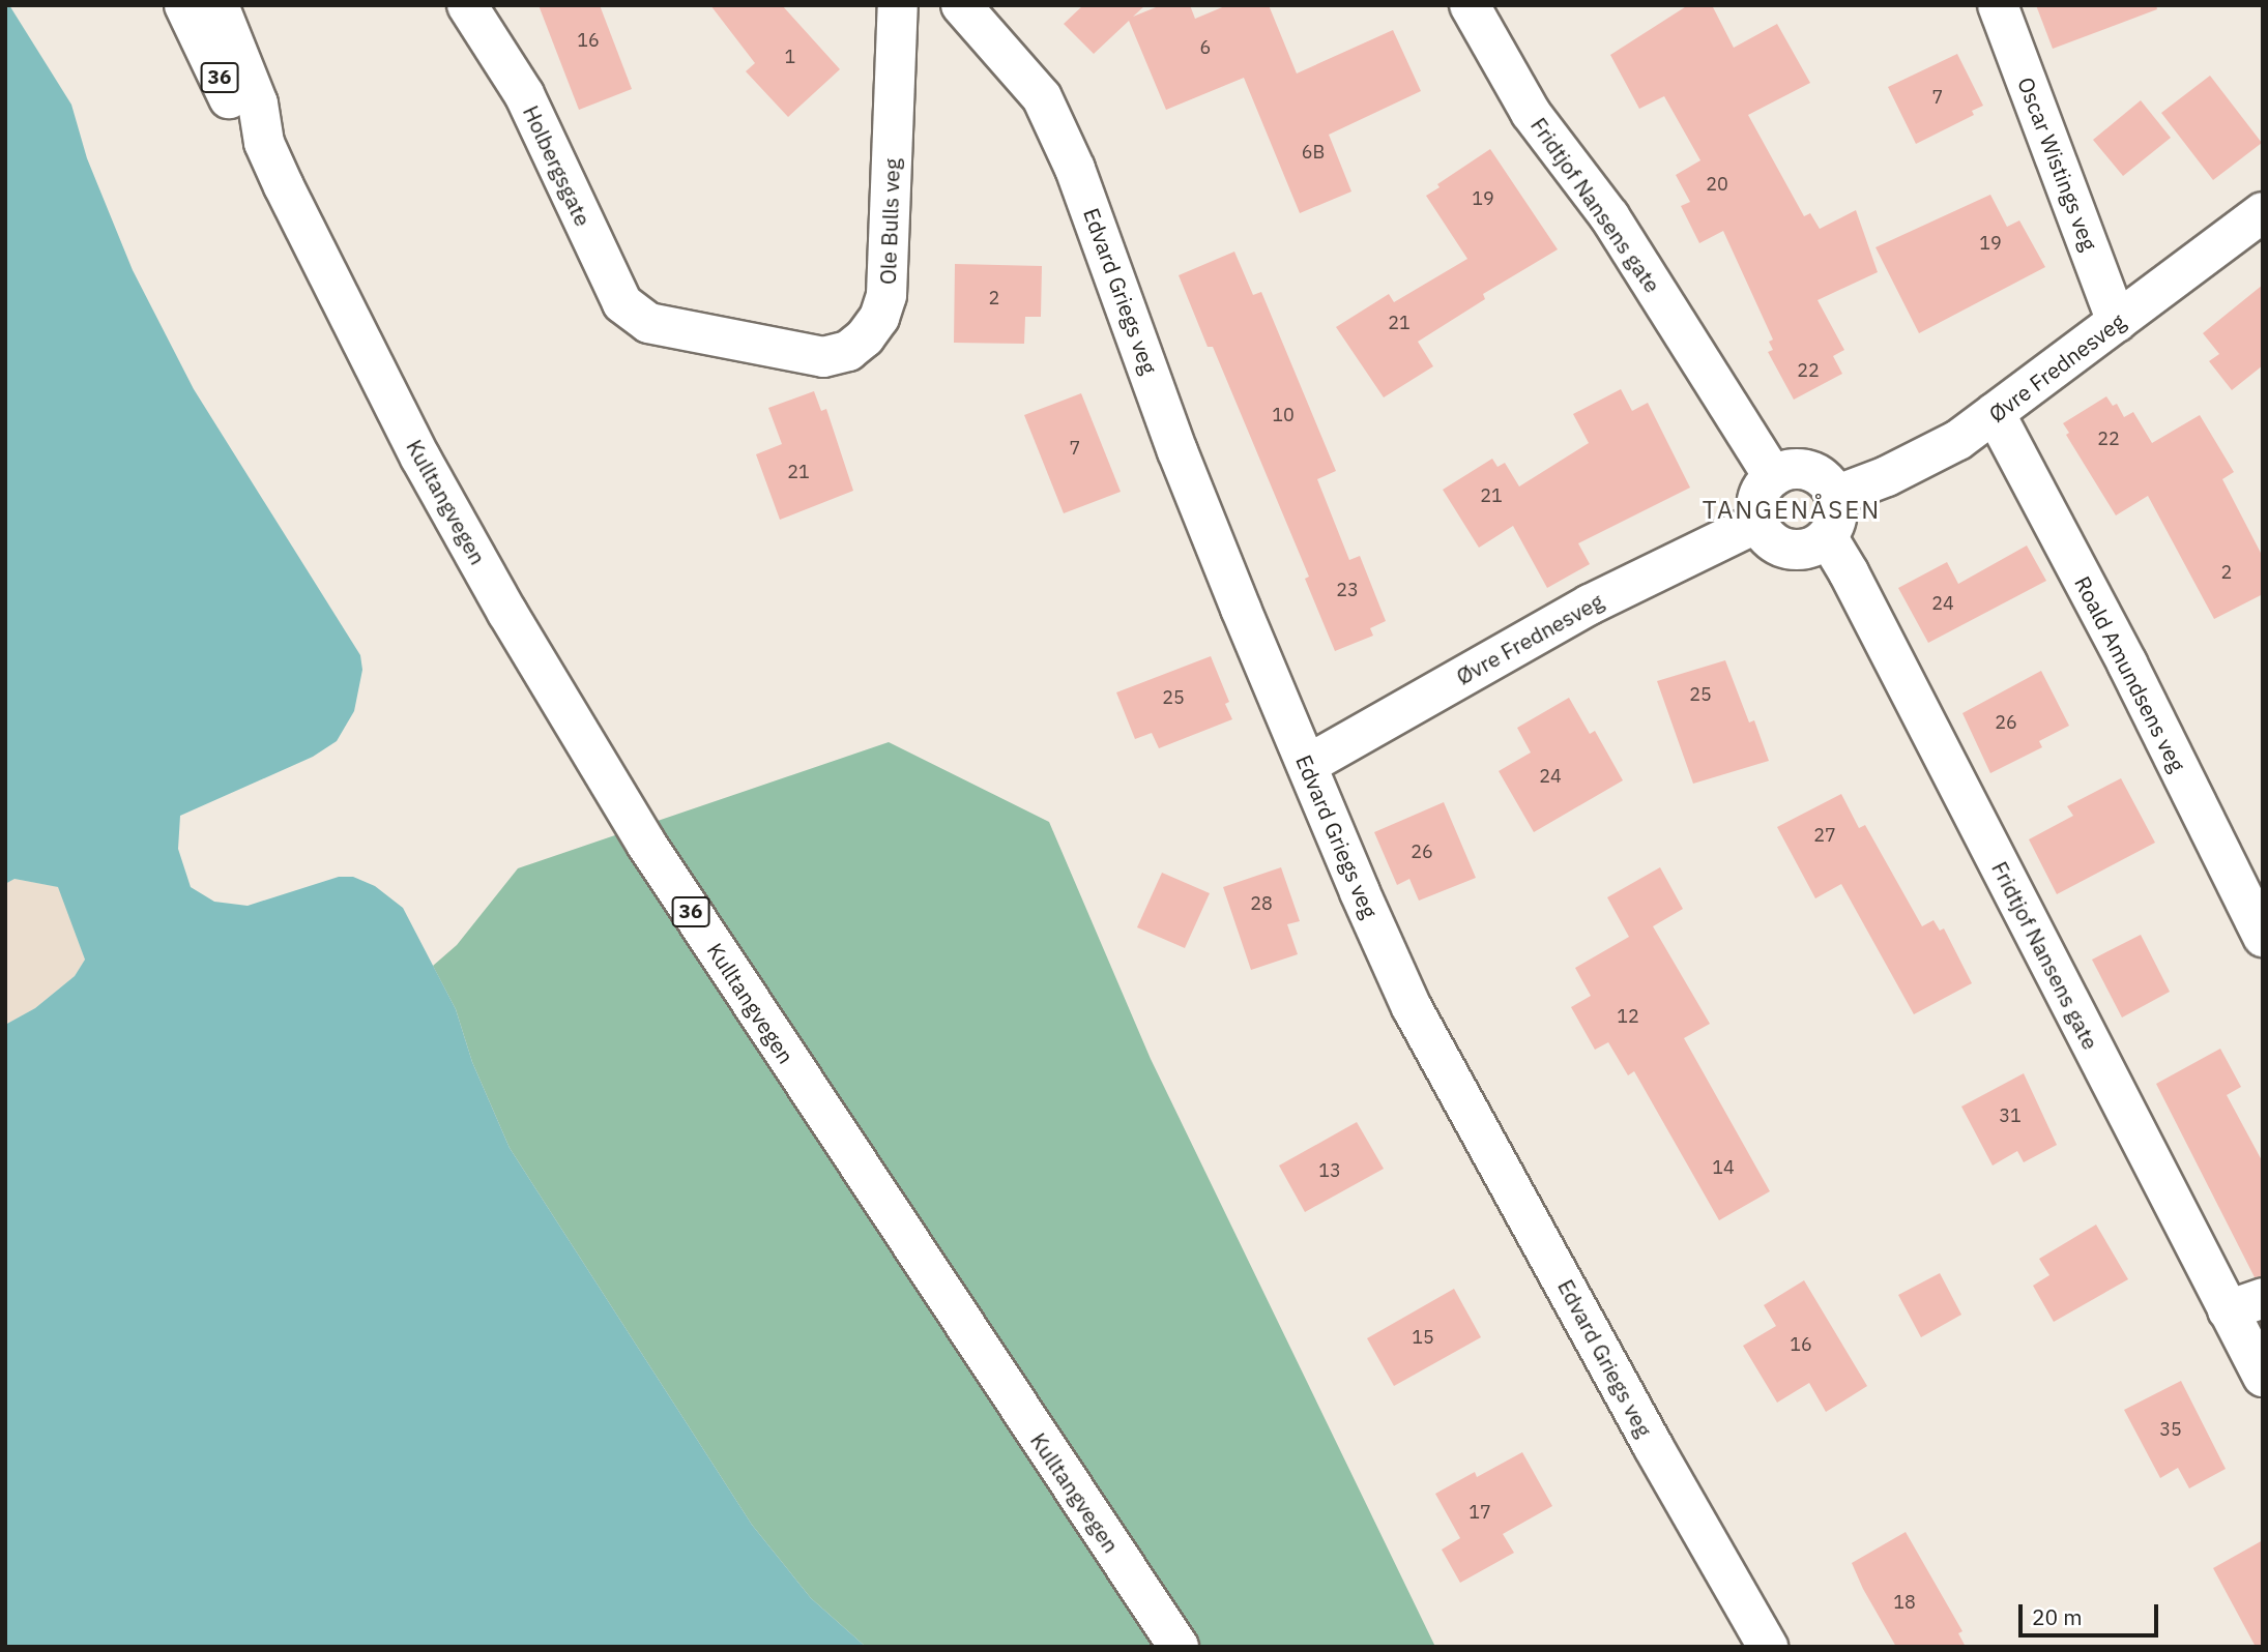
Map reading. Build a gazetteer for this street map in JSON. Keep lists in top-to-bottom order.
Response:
{
  "streets": {
    "main road": [
      "36",
      "Oscar Wistings veg",
      "Holbergsgate",
      "Fridtjof Nansens gate",
      "Ole Bulls veg",
      "Edvard Griegs veg",
      "Øvre Frednesveg",
      "Kulltangvegen",
      "Roald Amundsens veg"
    ]
  },
  "crossings": [
    ["Oscar Wistings veg", "Øvre Frednesveg"],
    ["Holbergsgate", "Ole Bulls veg"],
    ["Fridtjof Nansens gate", "Øvre Frednesveg"],
    ["Edvard Griegs veg", "Øvre Frednesveg"],
    ["Øvre Frednesveg", "Roald Amundsens veg"]
  ],
  "districts": ["TANGENÅSEN"],
  "house_numbers": [
    "16",
    "6",
    "1",
    "7",
    "6B",
    "20",
    "19",
    "19",
    "2",
    "21",
    "22",
    "10",
    "22",
    "7",
    "21",
    "21",
    "2",
    "23",
    "24",
    "25",
    "25",
    "26",
    "24",
    "27",
    "26",
    "28",
    "12",
    "31",
    "14",
    "13",
    "15",
    "16",
    "35",
    "17",
    "18"
  ],
  "scale_bar": "20 m"
}
